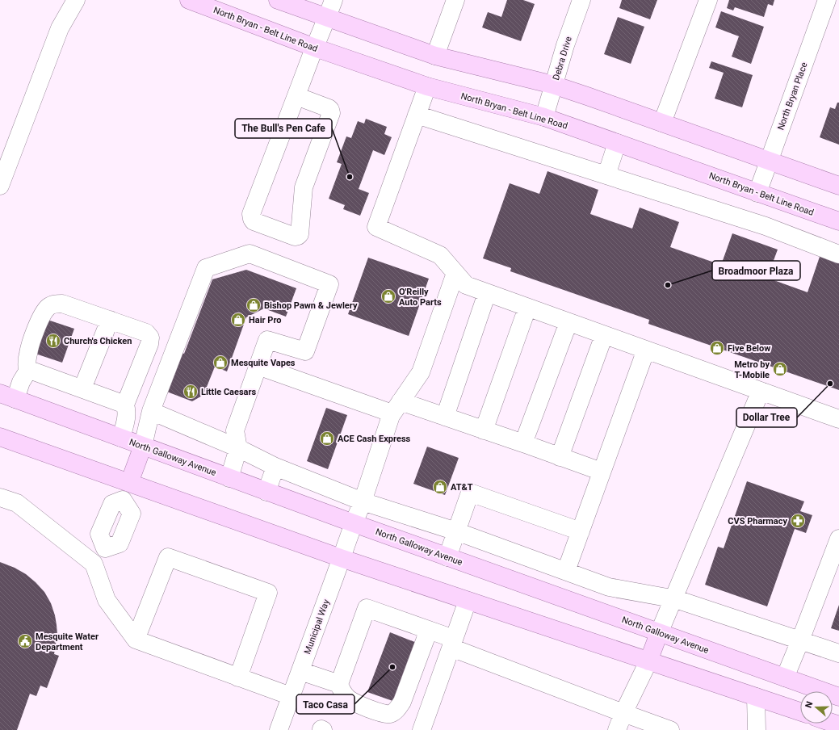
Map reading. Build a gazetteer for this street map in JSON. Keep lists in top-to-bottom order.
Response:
{
  "streets": {
    "main road": ["North Bryan - Belt Line Road", "North Galloway Avenue"],
    "street": ["Debra Drive", "North Bryan Place", "Municipal Way"]
  },
  "crossings": [
    ["North Bryan - Belt Line Road", "Debra Drive"],
    ["North Bryan - Belt Line Road", "North Bryan Place"],
    ["North Galloway Avenue", "Municipal Way"]
  ],
  "places": {
    "other": [
      "The Bull's Pen Cafe",
      "Broadmoor Plaza",
      "Dollar Tree",
      "Taco Casa"
    ],
    "shop": [
      "O'Reilly Auto Parts",
      "Bishop Pawn & Jewlery",
      "Hair Pro",
      "Five Below",
      "Mesquite Vapes",
      "Metro by T-Mobile",
      "ACE Cash Express",
      "AT&T"
    ],
    "restaurant": ["Church's Chicken", "Little Caesars"],
    "pharmacy": ["CVS Pharmacy"],
    "public building": ["Mesquite Water Department"]
  },
  "north": "left"
}
